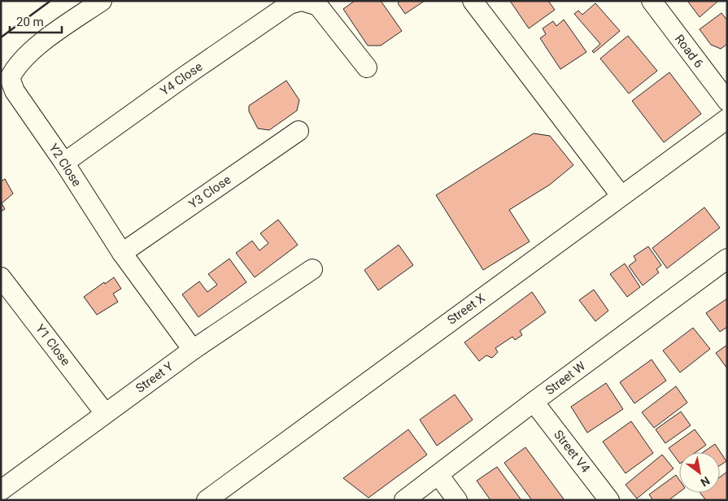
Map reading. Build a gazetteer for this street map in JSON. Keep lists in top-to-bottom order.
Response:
{
  "streets": {
    "street": [
      "Road 6",
      "Y4 Close",
      "Y2 Close",
      "Y3 Close",
      "Street X",
      "Y1 Close",
      "Street Y",
      "Street W",
      "Street V4"
    ]
  },
  "crossings": [
    ["Y4 Close", "Y2 Close"],
    ["Y2 Close", "Y3 Close"],
    ["Y2 Close", "Street Y"],
    ["Y1 Close", "Street Y"],
    ["Street W", "Street V4"]
  ],
  "scale_bar": "20 m",
  "north": "bottom right"
}
